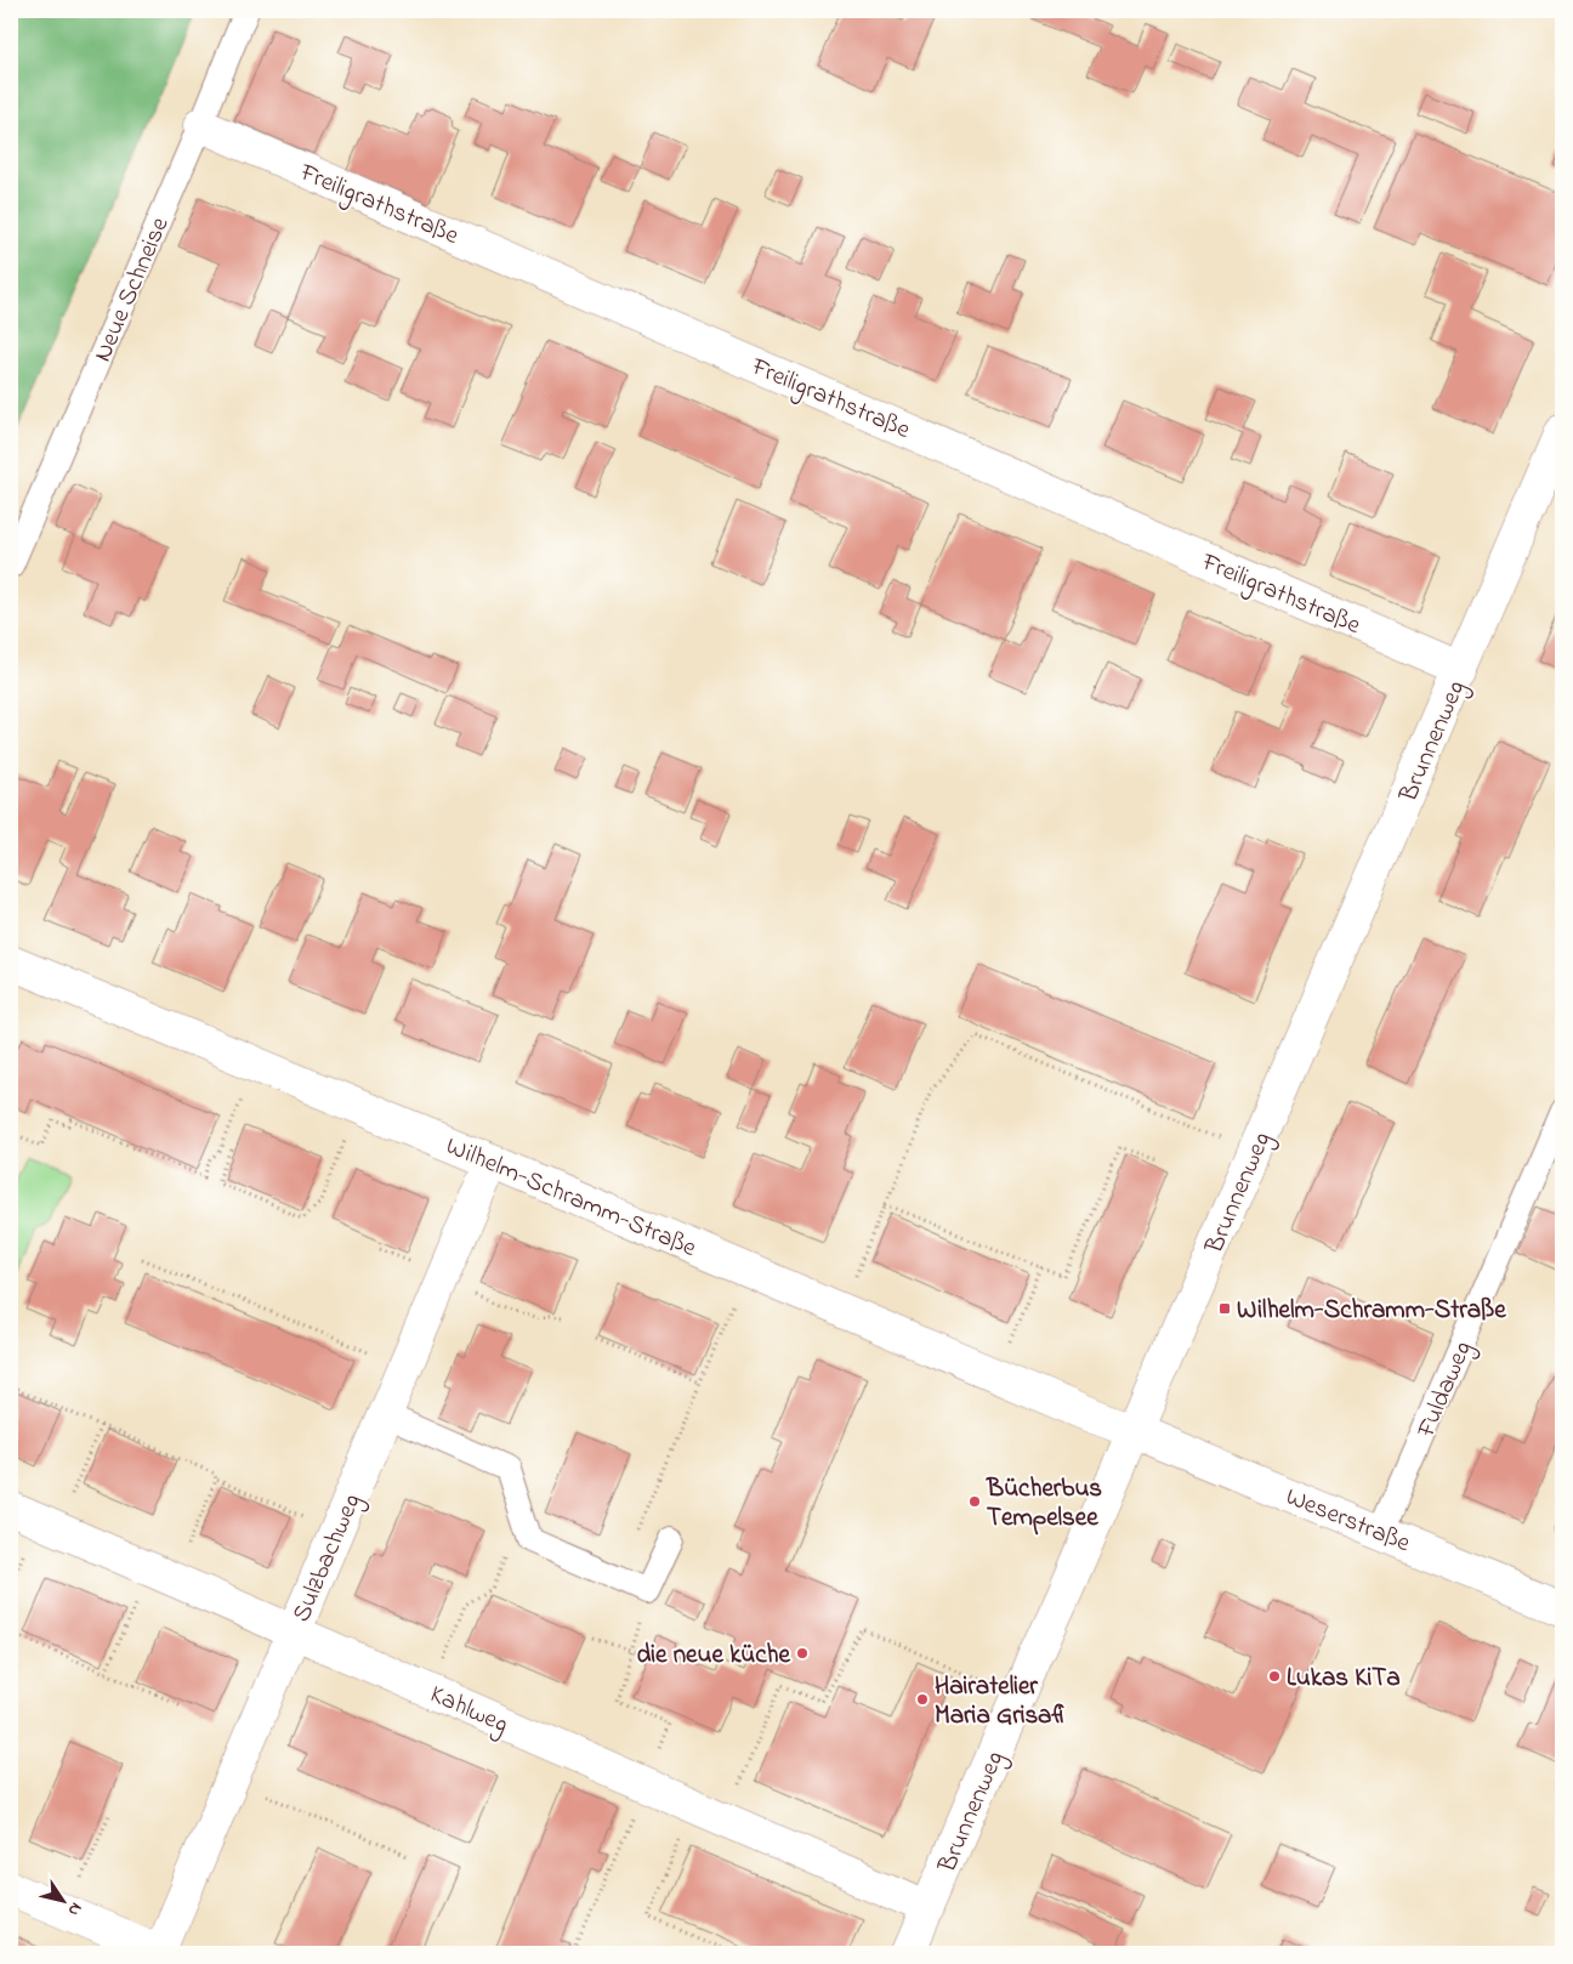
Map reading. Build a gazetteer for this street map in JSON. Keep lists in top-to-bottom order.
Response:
{
  "streets": {
    "street": [
      "Freiligrathstraße",
      "Brunnenweg",
      "Wilhelm-Schramm-Straße",
      "Weserstraße",
      "Sulzbachweg",
      "Kahlweg"
    ],
    "lane": ["Neue Schneise", "Fuldaweg"]
  },
  "crossings": [
    ["Freiligrathstraße", "Neue Schneise"],
    ["Freiligrathstraße", "Brunnenweg"],
    ["Brunnenweg", "Wilhelm-Schramm-Straße"],
    ["Brunnenweg", "Weserstraße"],
    ["Brunnenweg", "Kahlweg"],
    ["Wilhelm-Schramm-Straße", "Weserstraße"],
    ["Wilhelm-Schramm-Straße", "Sulzbachweg"],
    ["Fuldaweg", "Weserstraße"],
    ["Sulzbachweg", "Kahlweg"]
  ],
  "places": {
    "transit": ["Wilhelm-Schramm-Straße"],
    "other": [
      "Bücherbus Tempelsee",
      "die neue küche",
      "Lukas KiTa",
      "Hairatelier Maria Grisafi"
    ]
  },
  "north": "bottom right"
}
